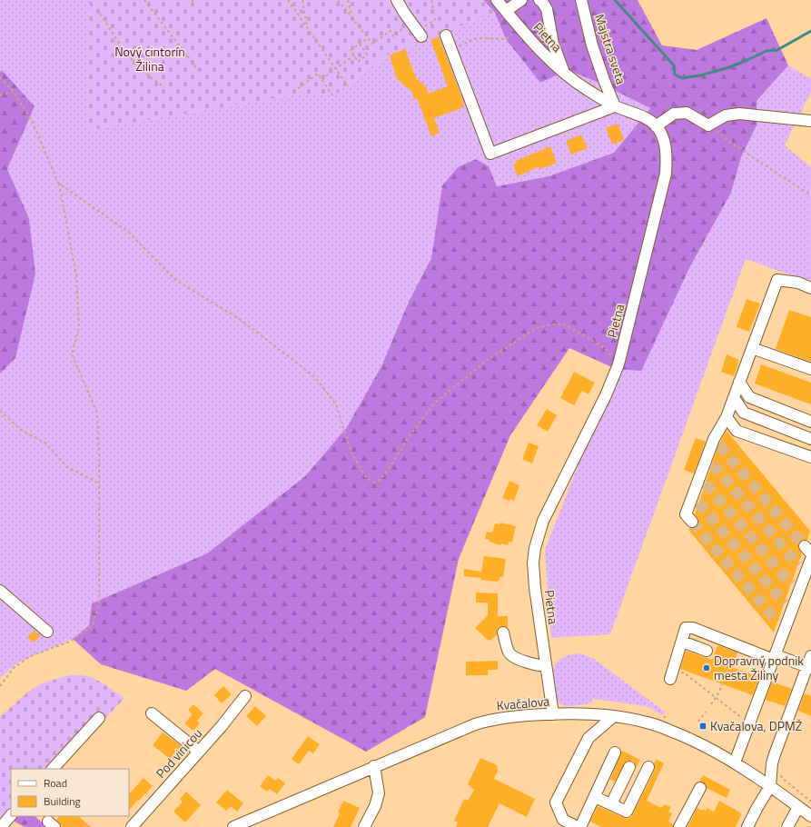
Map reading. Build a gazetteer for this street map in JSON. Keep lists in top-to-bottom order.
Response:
{
  "streets": {
    "street": [
      "Pietna",
      "Majstra sveta",
      "Kvačalova",
      "Pod vinicou"
    ]
  },
  "crossings": [
    ["Pietna", "Majstra sveta"],
    ["Pietna", "Kvačalova"]
  ],
  "parks": ["Nový cintorín Žilina"],
  "places": {
    "other": ["Dopravný podnik mesta Žiliny"],
    "transit": ["Kvačalova, DPMŽ"]
  },
  "legend": ["Road", "Building"]
}
